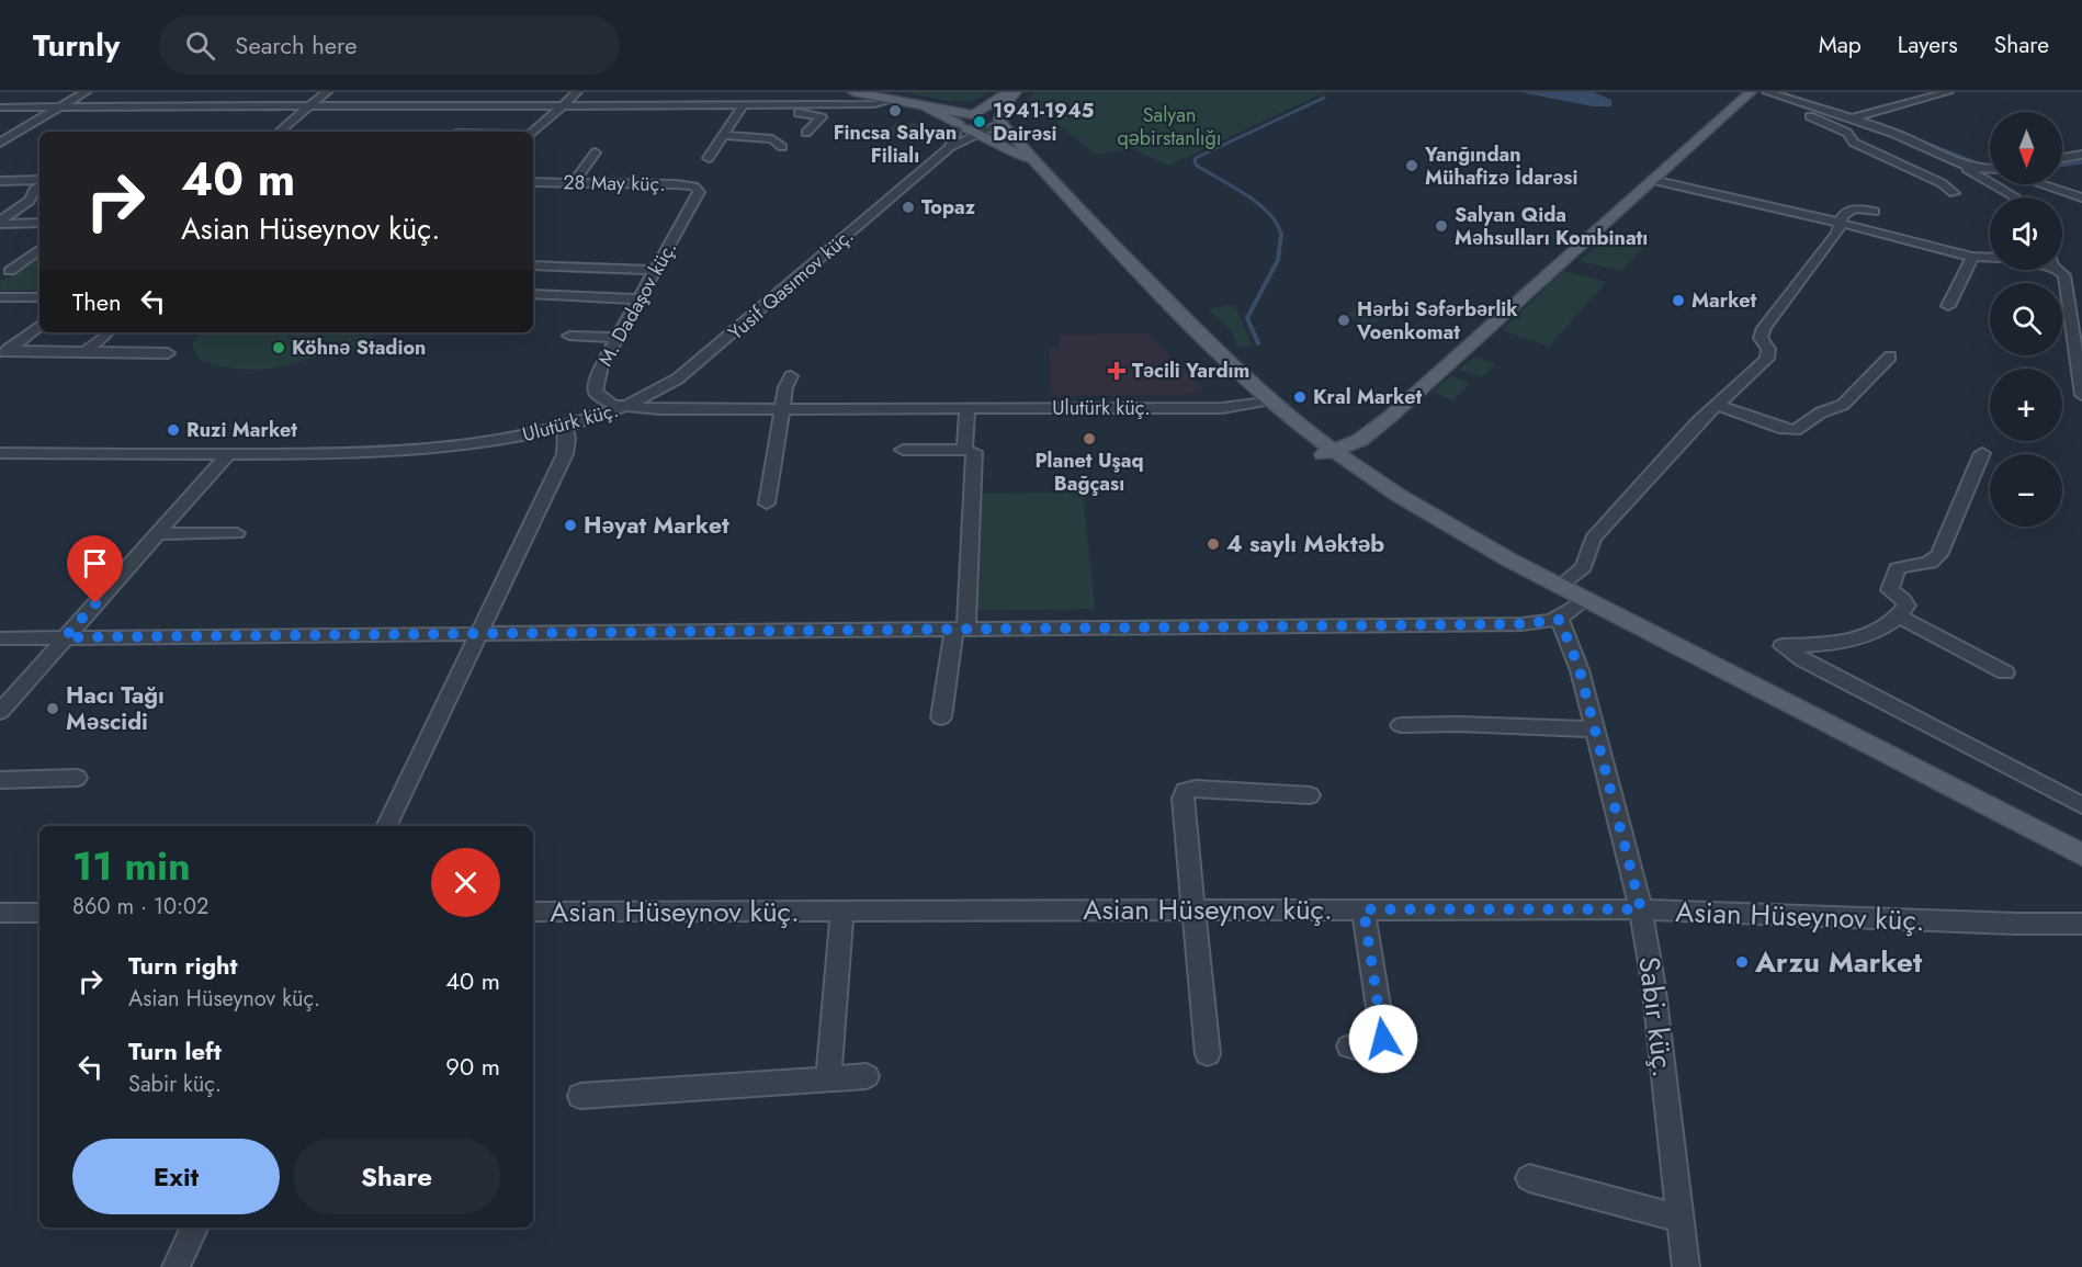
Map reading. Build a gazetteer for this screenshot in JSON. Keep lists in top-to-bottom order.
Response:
{
  "streets": {
    "street": [
      "28 May küç.",
      "Yusif Qasımov küç.",
      "M. Dadaşov küç.",
      "Ulutürk küç.",
      "Asian Hüseynov küç.",
      "Sabir küç."
    ]
  },
  "crossings": [
    ["28 May küç.", "M. Dadaşov küç."],
    ["Yusif Qasımov küç.", "M. Dadaşov küç."],
    ["Yusif Qasımov küç.", "Ulutürk küç."],
    ["M. Dadaşov küç.", "Ulutürk küç."],
    ["Asian Hüseynov küç.", "Sabir küç."]
  ],
  "parks": ["Salyan qəbirstanlığı"],
  "places": {
    "other": [
      "Fincsa Salyan Filialı",
      "1941-1945 Dairəsi",
      "Yanğından Mühafizə İdarəsi",
      "Topaz",
      "Salyan Qida Məhsulları Kombinatı",
      "Market",
      "Hərbi Səfərbərlik Voenkomat",
      "Köhnə Stadion",
      "Kral Market",
      "Ruzi Market",
      "Planet Uşaq Bağçası",
      "Həyat Market",
      "4 saylı Məktəb",
      "Hacı Tağı Məscidi",
      "Arzu Market"
    ],
    "health": ["Təcili Yardım"]
  },
  "north": "bottom",
  "page": {
    "header": "Turnly",
    "search": "Search here",
    "nav": ["Map", "Layers", "Share"],
    "map_buttons": ["+", "−"],
    "turn": ["40 m", "Asian Hüseynov küç."],
    "then": "Then",
    "heading": ["11 min", "860 m · 10:02"],
    "list": [
      {
        "name": "Turn right",
        "note": "Asian Hüseynov küç.",
        "value": "40 m"
      },
      {
        "name": "Turn left",
        "note": "Sabir küç.",
        "value": "90 m"
      }
    ],
    "buttons": ["Exit", "Share"]
  }
}
